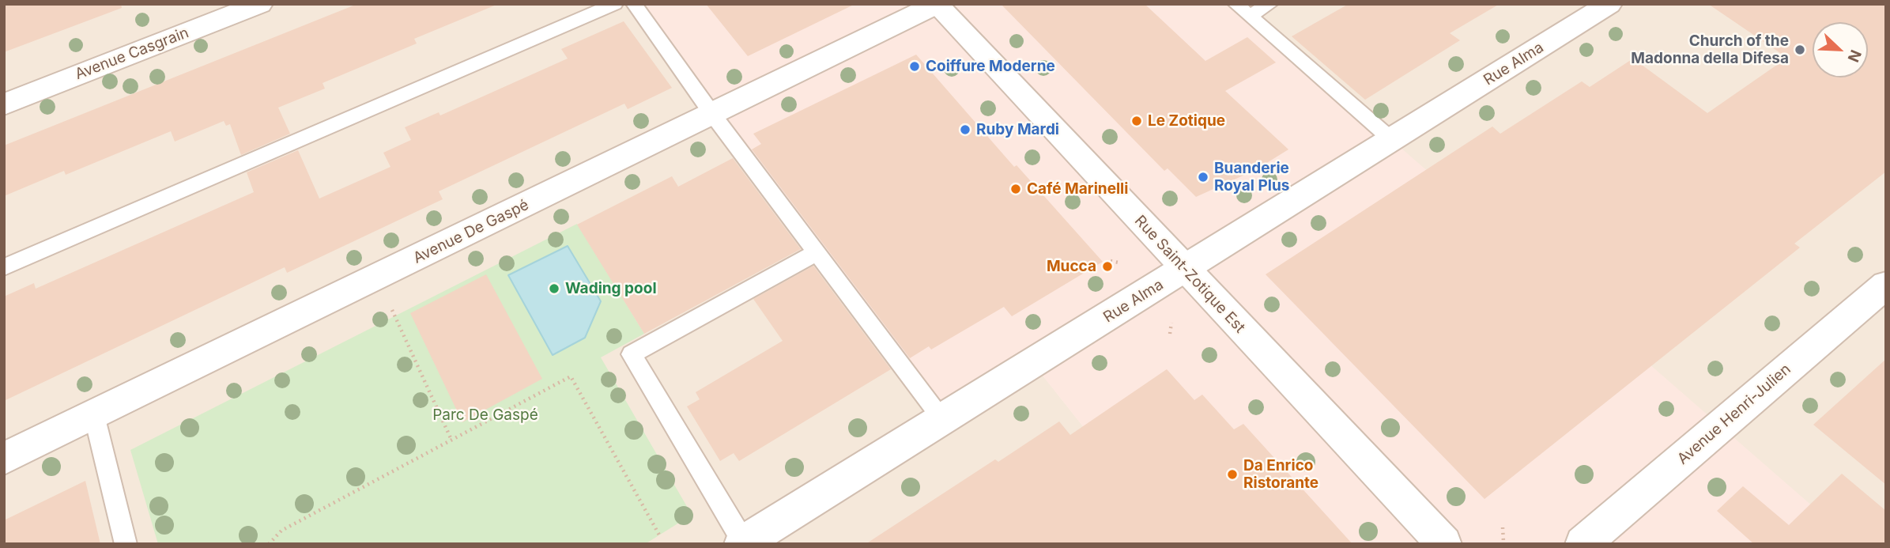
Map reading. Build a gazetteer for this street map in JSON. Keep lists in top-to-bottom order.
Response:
{
  "streets": {
    "street": [
      "Avenue Casgrain",
      "Rue Alma",
      "Avenue De Gaspé",
      "Rue Saint-Zotique Est",
      "Avenue Henri-Julien"
    ]
  },
  "crossings": [
    ["Rue Alma", "Rue Saint-Zotique Est"],
    ["Avenue De Gaspé", "Rue Saint-Zotique Est"]
  ],
  "parks": ["Parc De Gaspé"],
  "places": [
    "Church of the Madonna della Difesa",
    "Coiffure Moderne",
    "Le Zotique",
    "Ruby Mardi",
    "Buanderie Royal Plus",
    "Café Marinelli",
    "Mucca",
    "Wading pool",
    "Da Enrico Ristorante"
  ],
  "north": "bottom right"
}
